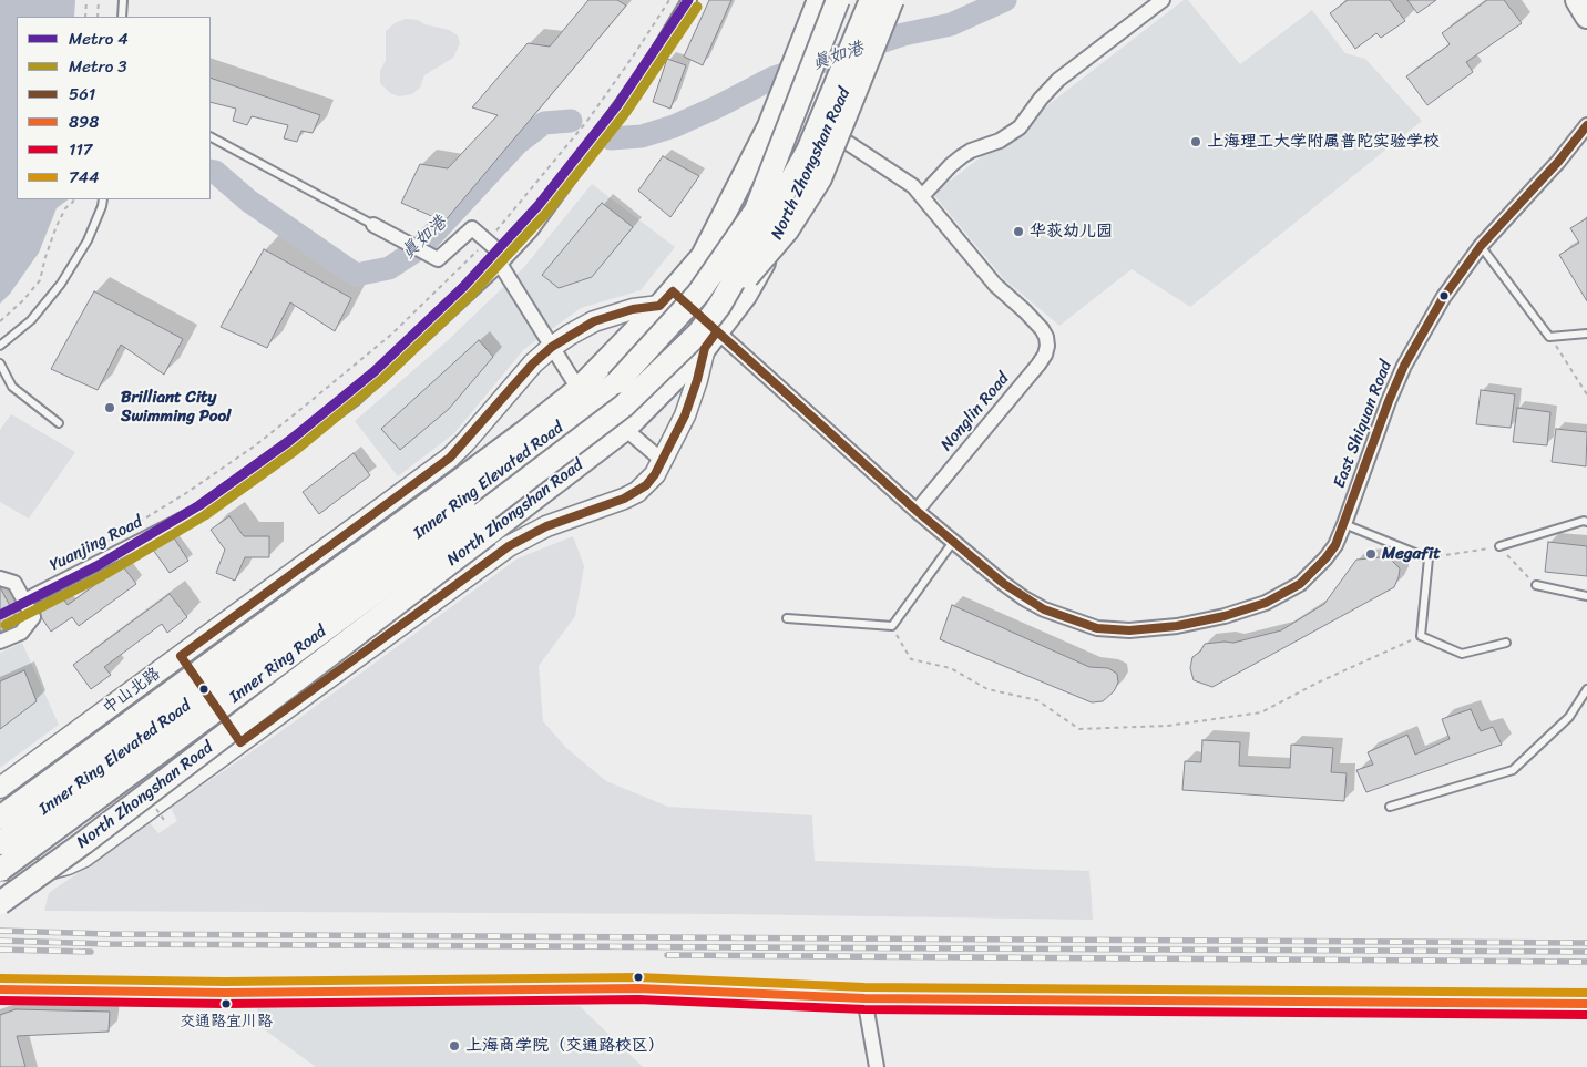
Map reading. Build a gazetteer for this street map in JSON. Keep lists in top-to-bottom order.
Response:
{
  "streets": {
    "main road": [
      "North Zhongshan Road",
      "Inner Ring Elevated Road",
      "Inner Ring Road",
      "中山北路"
    ],
    "street": ["Nonglin Road", "East Shiquan Road", "Yuanjing Road"]
  },
  "crossings": [
    ["North Zhongshan Road", "Nonglin Road"],
    ["North Zhongshan Road", "Inner Ring Road"]
  ],
  "water": ["真如港"],
  "places": [
    "上海理工大学附属普陀实验学校",
    "华荻幼儿园",
    "Brilliant City Swimming Pool",
    "Megafit",
    "交通路宜川路",
    "上海商学院（交通路校区）"
  ],
  "lines": [
    "metro line 4",
    "metro line 3",
    "transit line 561",
    "transit line 744",
    "transit line 898",
    "transit line 117"
  ],
  "legend": [
    "Metro 4",
    "Metro 3",
    "561",
    "898",
    "117",
    "744"
  ]
}
